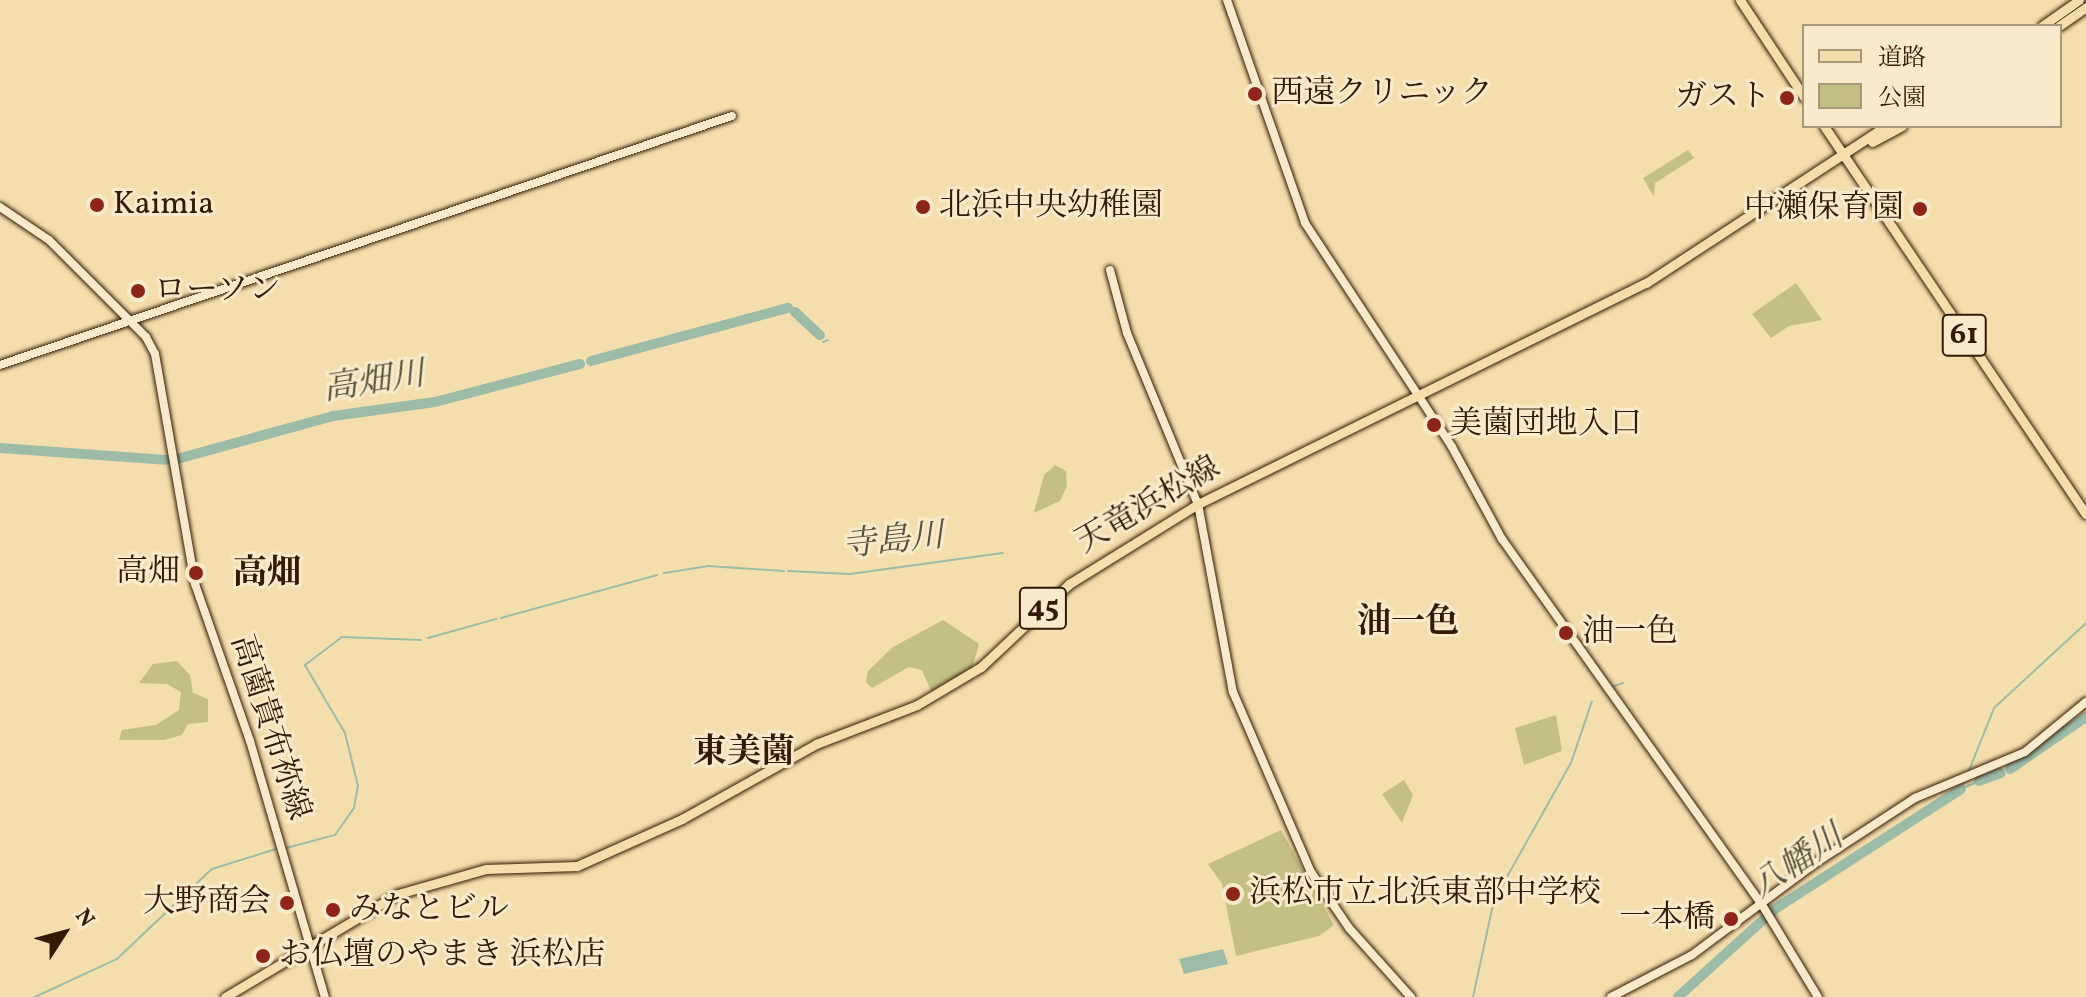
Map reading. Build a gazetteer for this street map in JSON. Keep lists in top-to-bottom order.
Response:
{
  "streets": {
    "main road": ["61", "天竜浜松線", "45"],
    "street": ["高薗貴布祢線"]
  },
  "crossings": [
    ["61", "天竜浜松線"],
    ["天竜浜松線", "高薗貴布祢線"]
  ],
  "districts": ["高畑", "油一色", "東美薗"],
  "water": ["高畑川", "寺島川", "八幡川"],
  "places": [
    "西遠クリニック",
    "ガスト",
    "Kaimia",
    "北浜中央幼稚園",
    "中瀬保育園",
    "ローソン",
    "美薗団地入口",
    "高畑",
    "油一色",
    "浜松市立北浜東部中学校",
    "大野商会",
    "みなとビル",
    "一本橋",
    "お仏壇のやまき 浜松店"
  ],
  "legend": ["道路", "公園"],
  "north": "top right"
}
